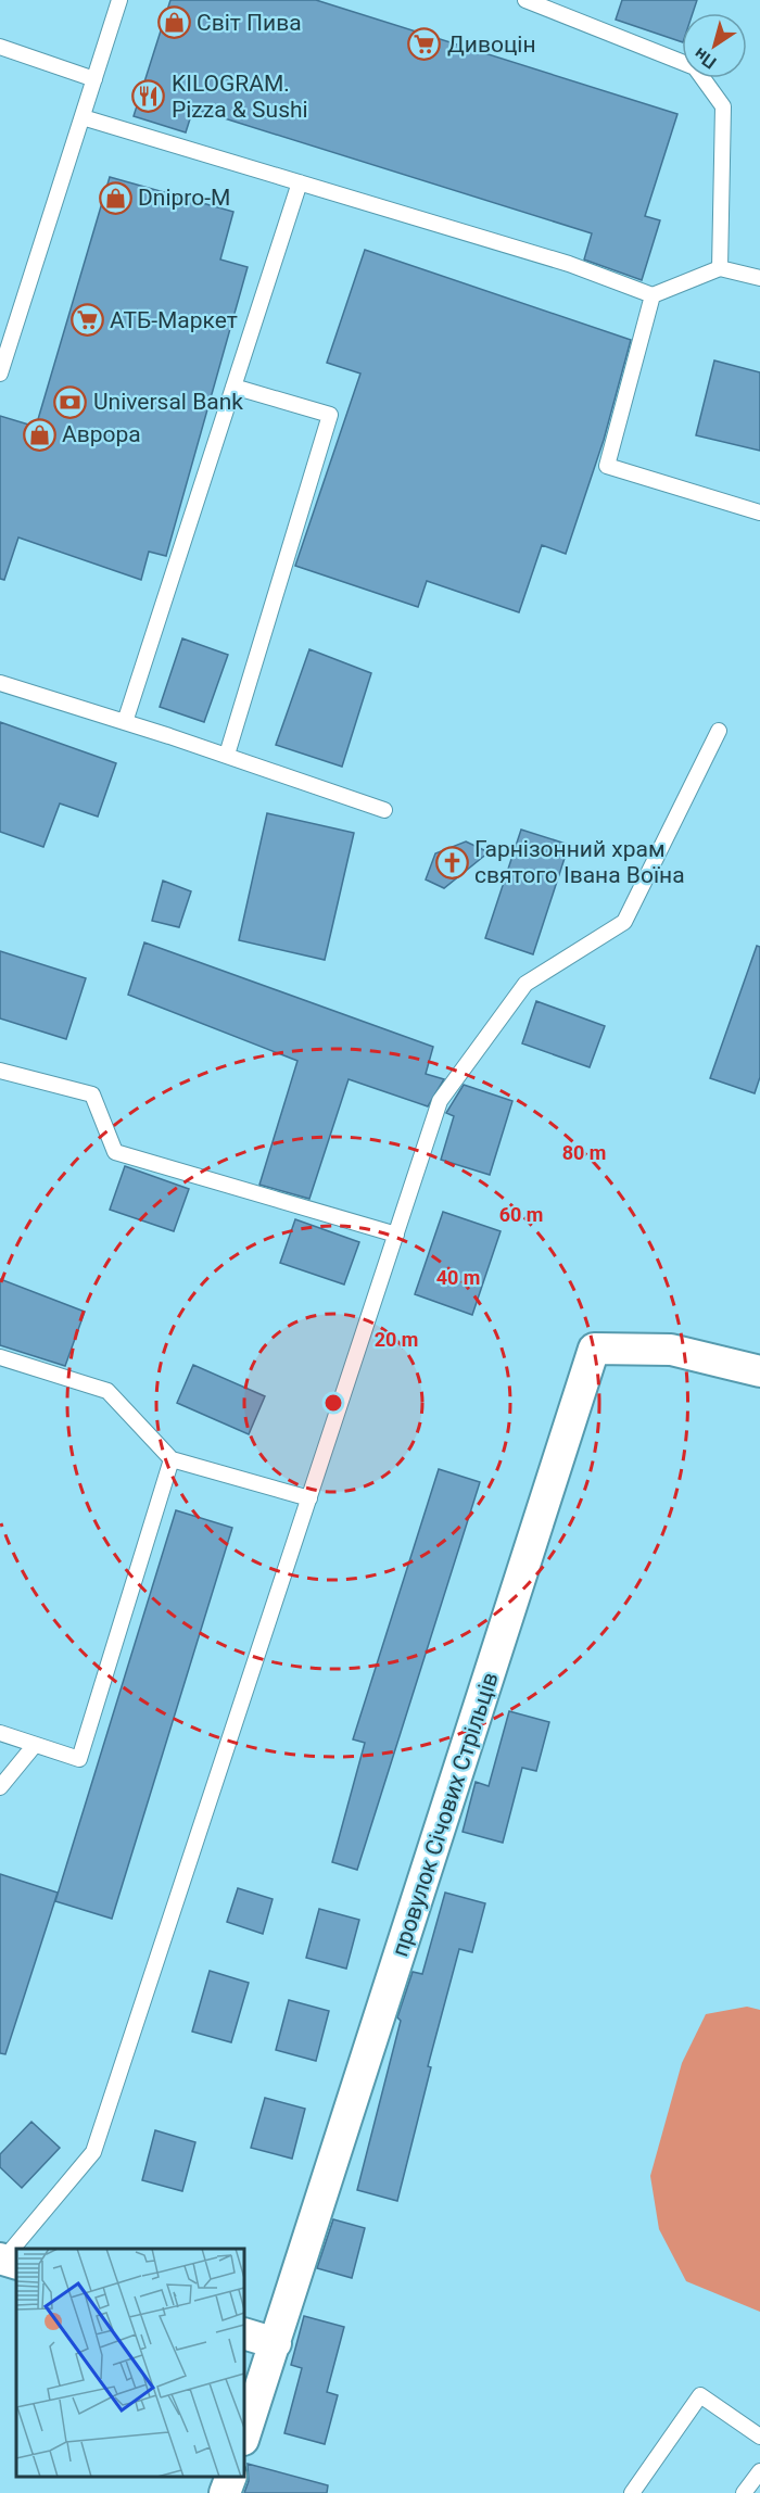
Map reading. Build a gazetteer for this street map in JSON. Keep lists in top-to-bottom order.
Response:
{
  "streets": {
    "street": ["провулок Січових Стрільців"]
  },
  "places": {
    "shop": ["Світ Пива", "Dnipro-M", "Аврора"],
    "supermarket": ["Дивоцін", "АТБ-Маркет"],
    "restaurant": ["KILOGRAM. Pizza & Sushi"],
    "bank": ["Universal Bank"],
    "church": ["Гарнізонний храм святого Івана Воїна"]
  },
  "north": "bottom left",
  "rings": [
    "80 m",
    "60 m",
    "40 m",
    "20 m"
  ]
}
